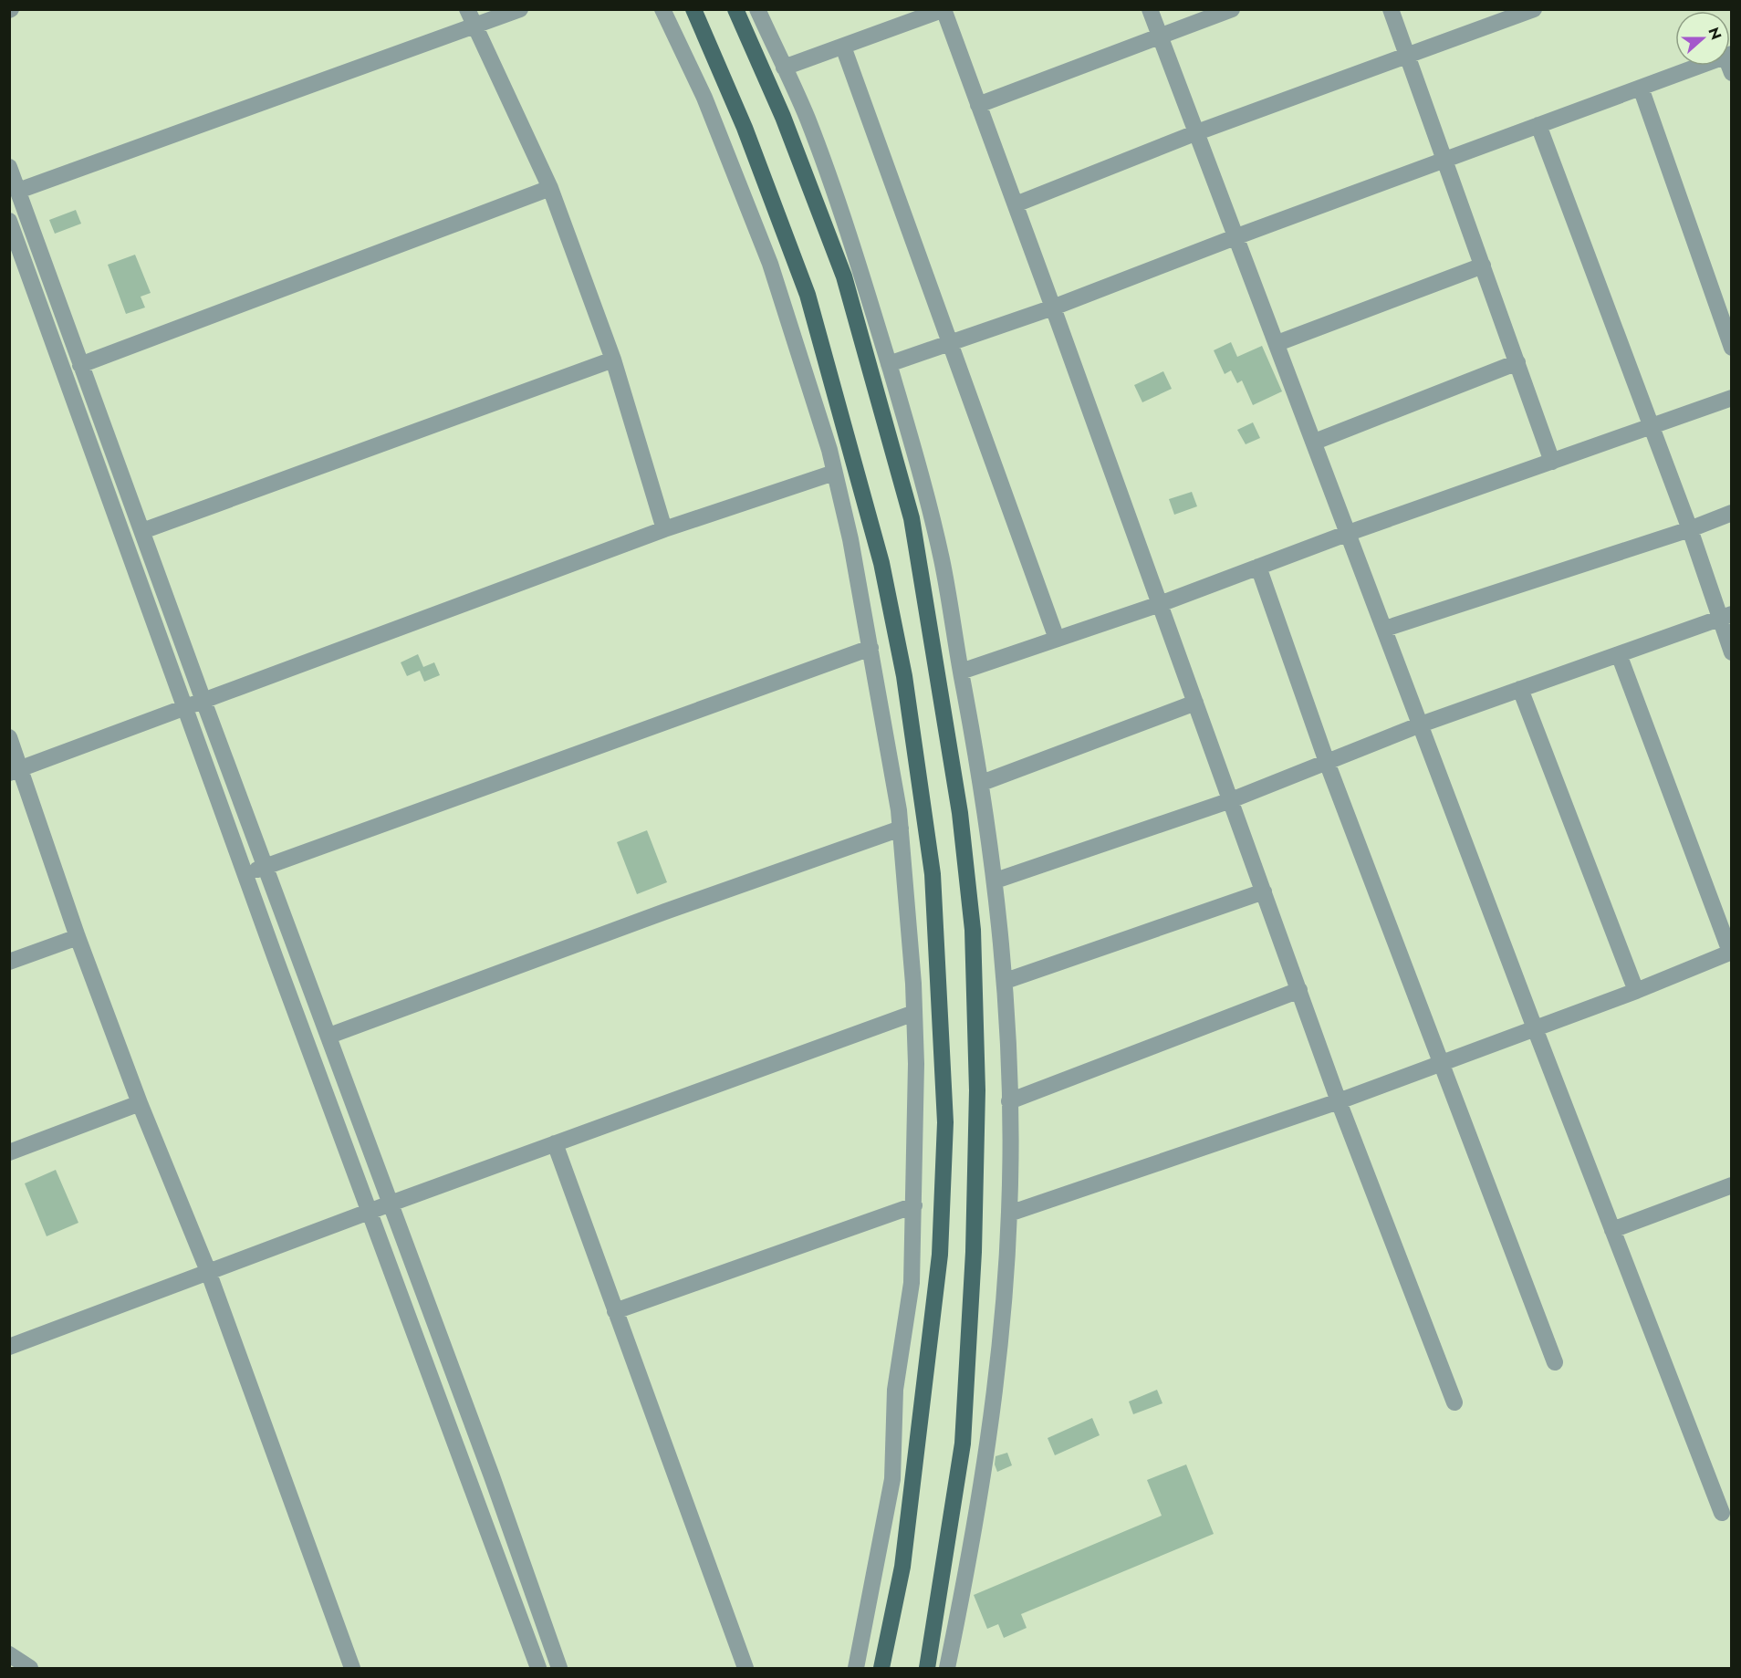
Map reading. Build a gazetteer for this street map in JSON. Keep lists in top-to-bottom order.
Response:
{
  "north": "right"
}
